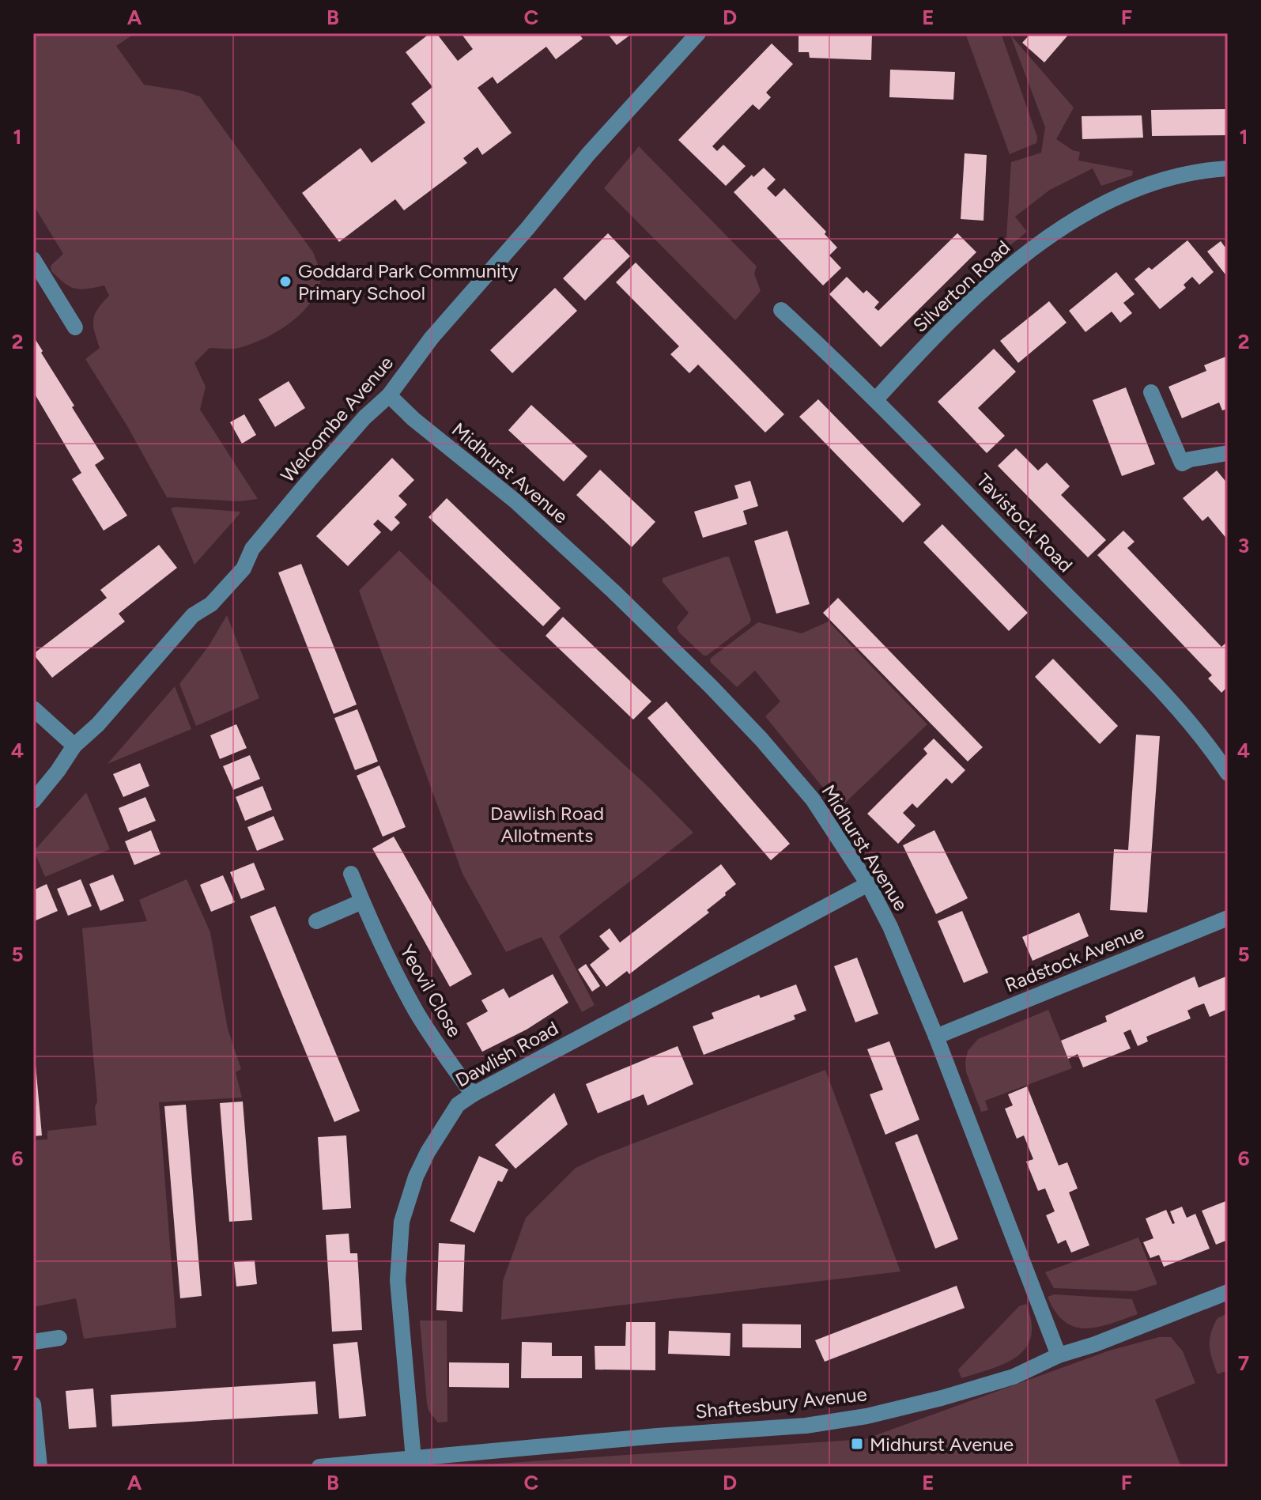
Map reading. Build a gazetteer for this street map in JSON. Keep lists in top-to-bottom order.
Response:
{
  "streets": {
    "street": [
      "Silverton Road",
      "Welcombe Avenue",
      "Midhurst Avenue",
      "Tavistock Road",
      "Radstock Avenue",
      "Yeovil Close",
      "Dawlish Road",
      "Shaftesbury Avenue"
    ]
  },
  "crossings": [
    ["Silverton Road", "Tavistock Road"],
    ["Welcombe Avenue", "Midhurst Avenue"],
    ["Midhurst Avenue", "Radstock Avenue"],
    ["Midhurst Avenue", "Dawlish Road"],
    ["Midhurst Avenue", "Shaftesbury Avenue"],
    ["Yeovil Close", "Dawlish Road"],
    ["Dawlish Road", "Shaftesbury Avenue"]
  ],
  "parks": ["Dawlish Road Allotments"],
  "places": {
    "other": ["Goddard Park Community Primary School"],
    "transit": ["Midhurst Avenue"]
  },
  "grid": {
    "columns": [
      "A",
      "B",
      "C",
      "D",
      "E",
      "F"
    ],
    "rows": [
      "1",
      "2",
      "3",
      "4",
      "5",
      "6",
      "7"
    ]
  }
}
